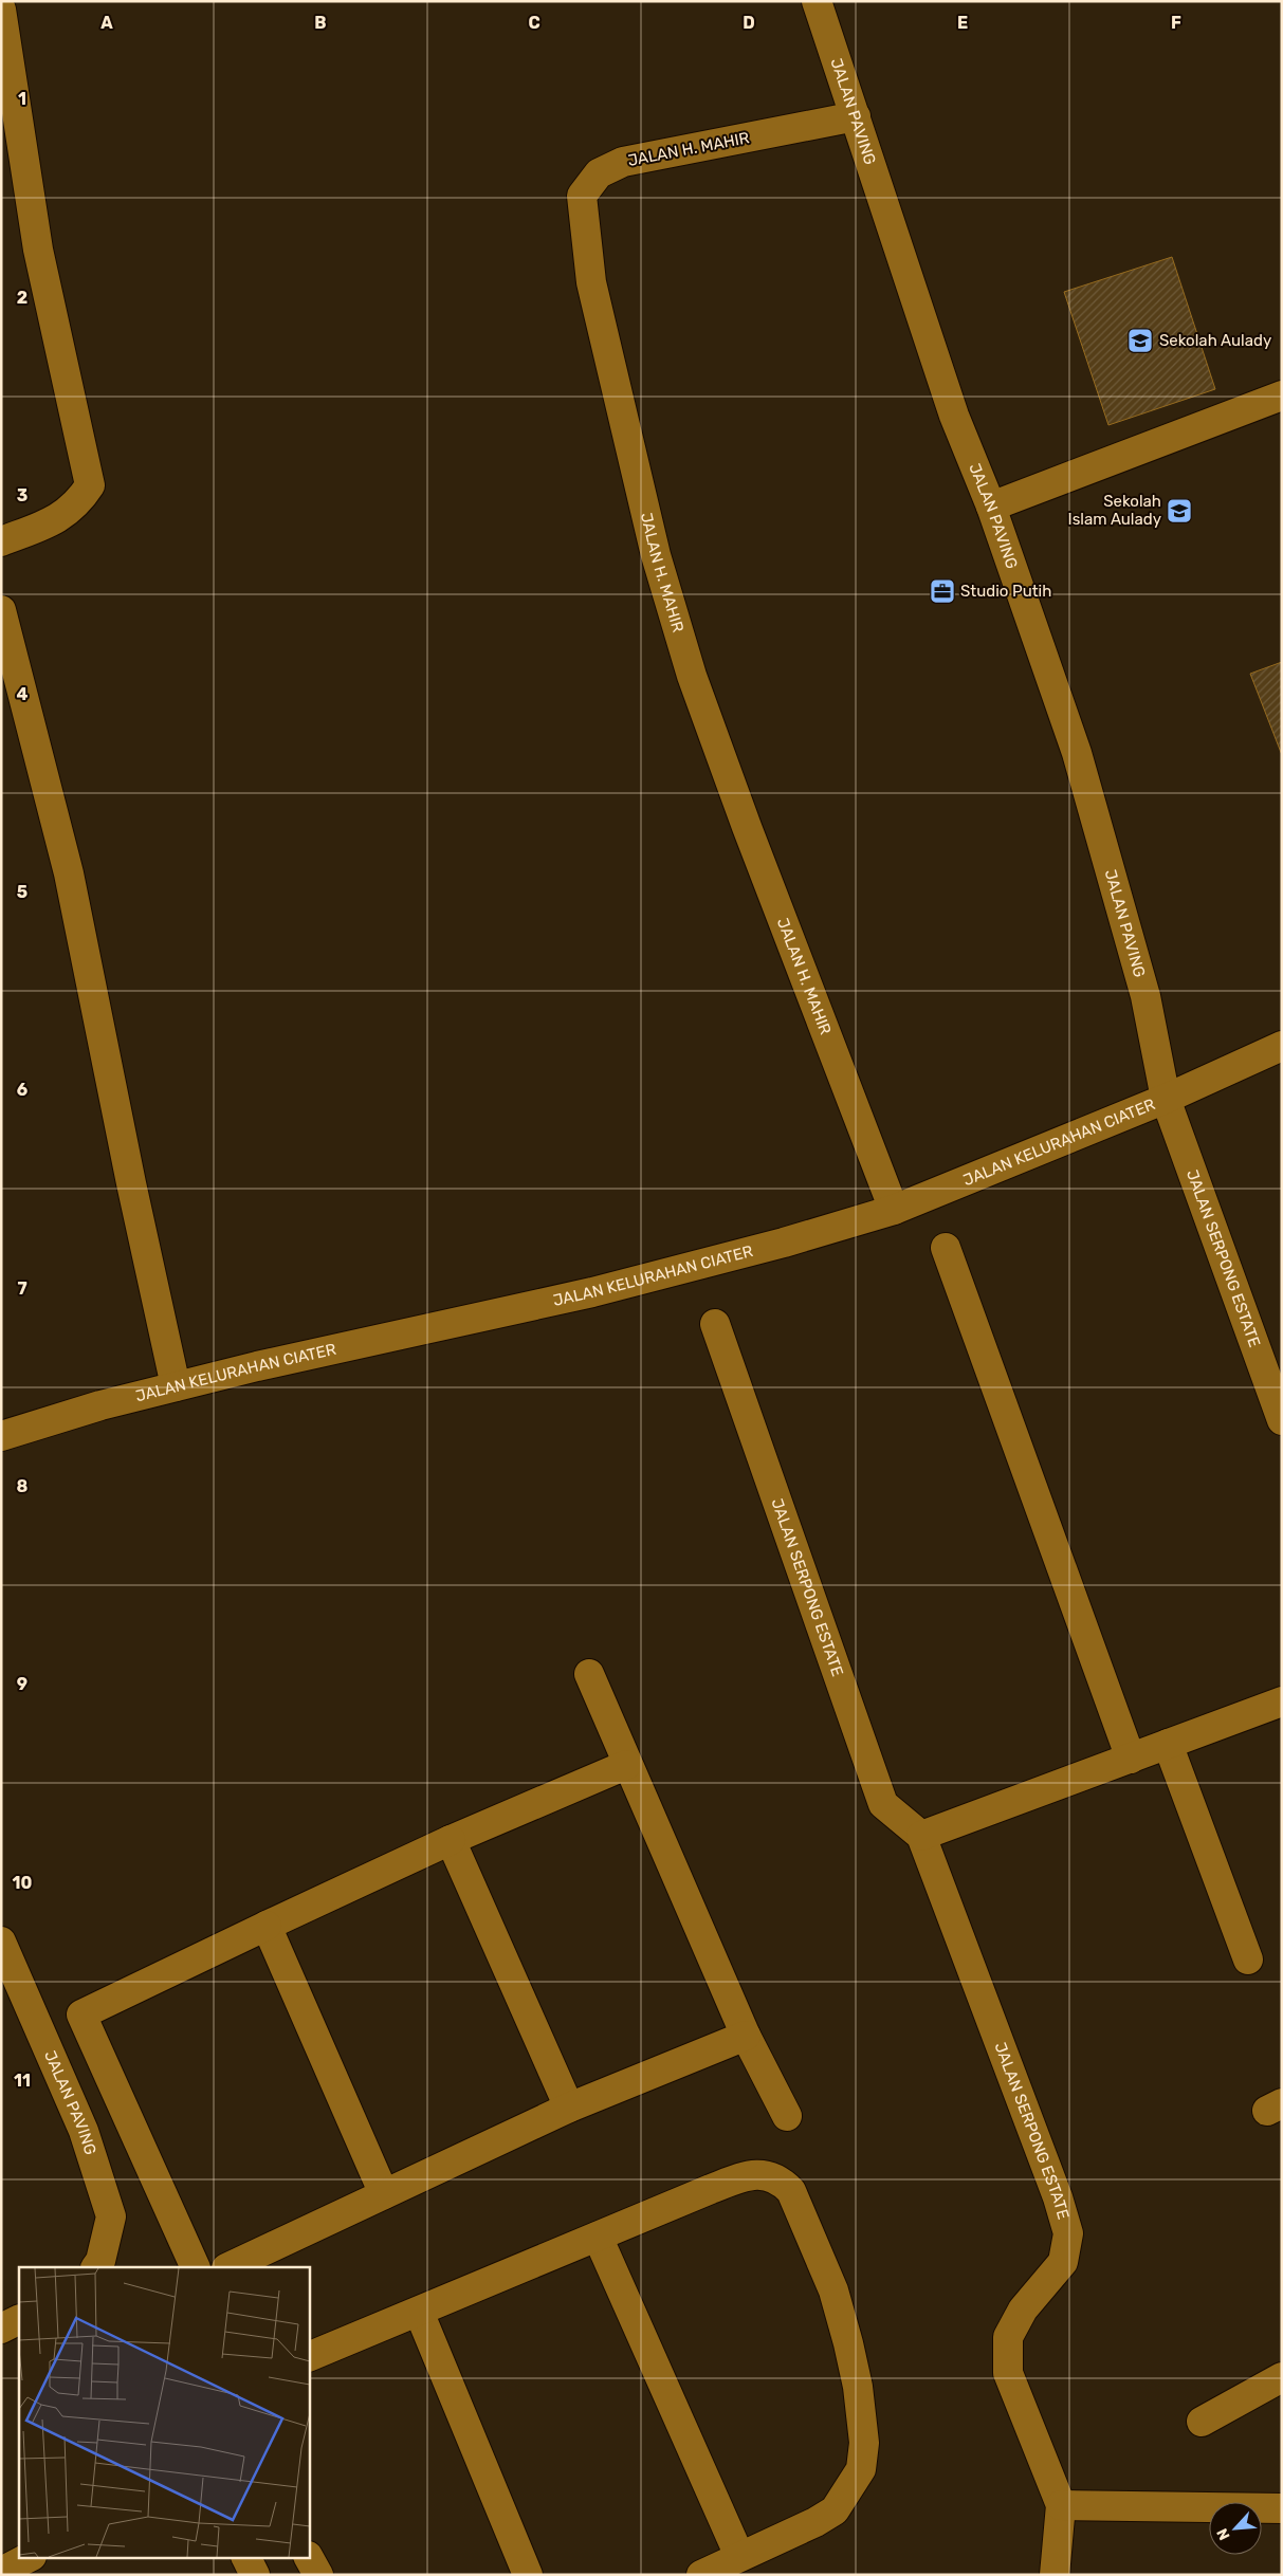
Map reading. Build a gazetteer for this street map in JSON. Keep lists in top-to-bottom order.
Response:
{
  "streets": {
    "street": [
      "JALAN PAVING",
      "JALAN H. MAHIR",
      "JALAN KELURAHAN CIATER",
      "JALAN SERPONG ESTATE"
    ]
  },
  "crossings": [
    ["JALAN PAVING", "JALAN H. MAHIR"],
    ["JALAN PAVING", "JALAN KELURAHAN CIATER"],
    ["JALAN PAVING", "JALAN SERPONG ESTATE"],
    ["JALAN H. MAHIR", "JALAN KELURAHAN CIATER"],
    ["JALAN KELURAHAN CIATER", "JALAN SERPONG ESTATE"]
  ],
  "places": {
    "school or university": ["Sekolah Aulady", "Sekolah Islam Aulady"],
    "office": ["Studio Putih"]
  },
  "north": "bottom left",
  "grid": {
    "columns": [
      "A",
      "B",
      "C",
      "D",
      "E",
      "F"
    ],
    "rows": [
      "1",
      "2",
      "3",
      "4",
      "5",
      "6",
      "7",
      "8",
      "9",
      "10",
      "11"
    ]
  }
}
